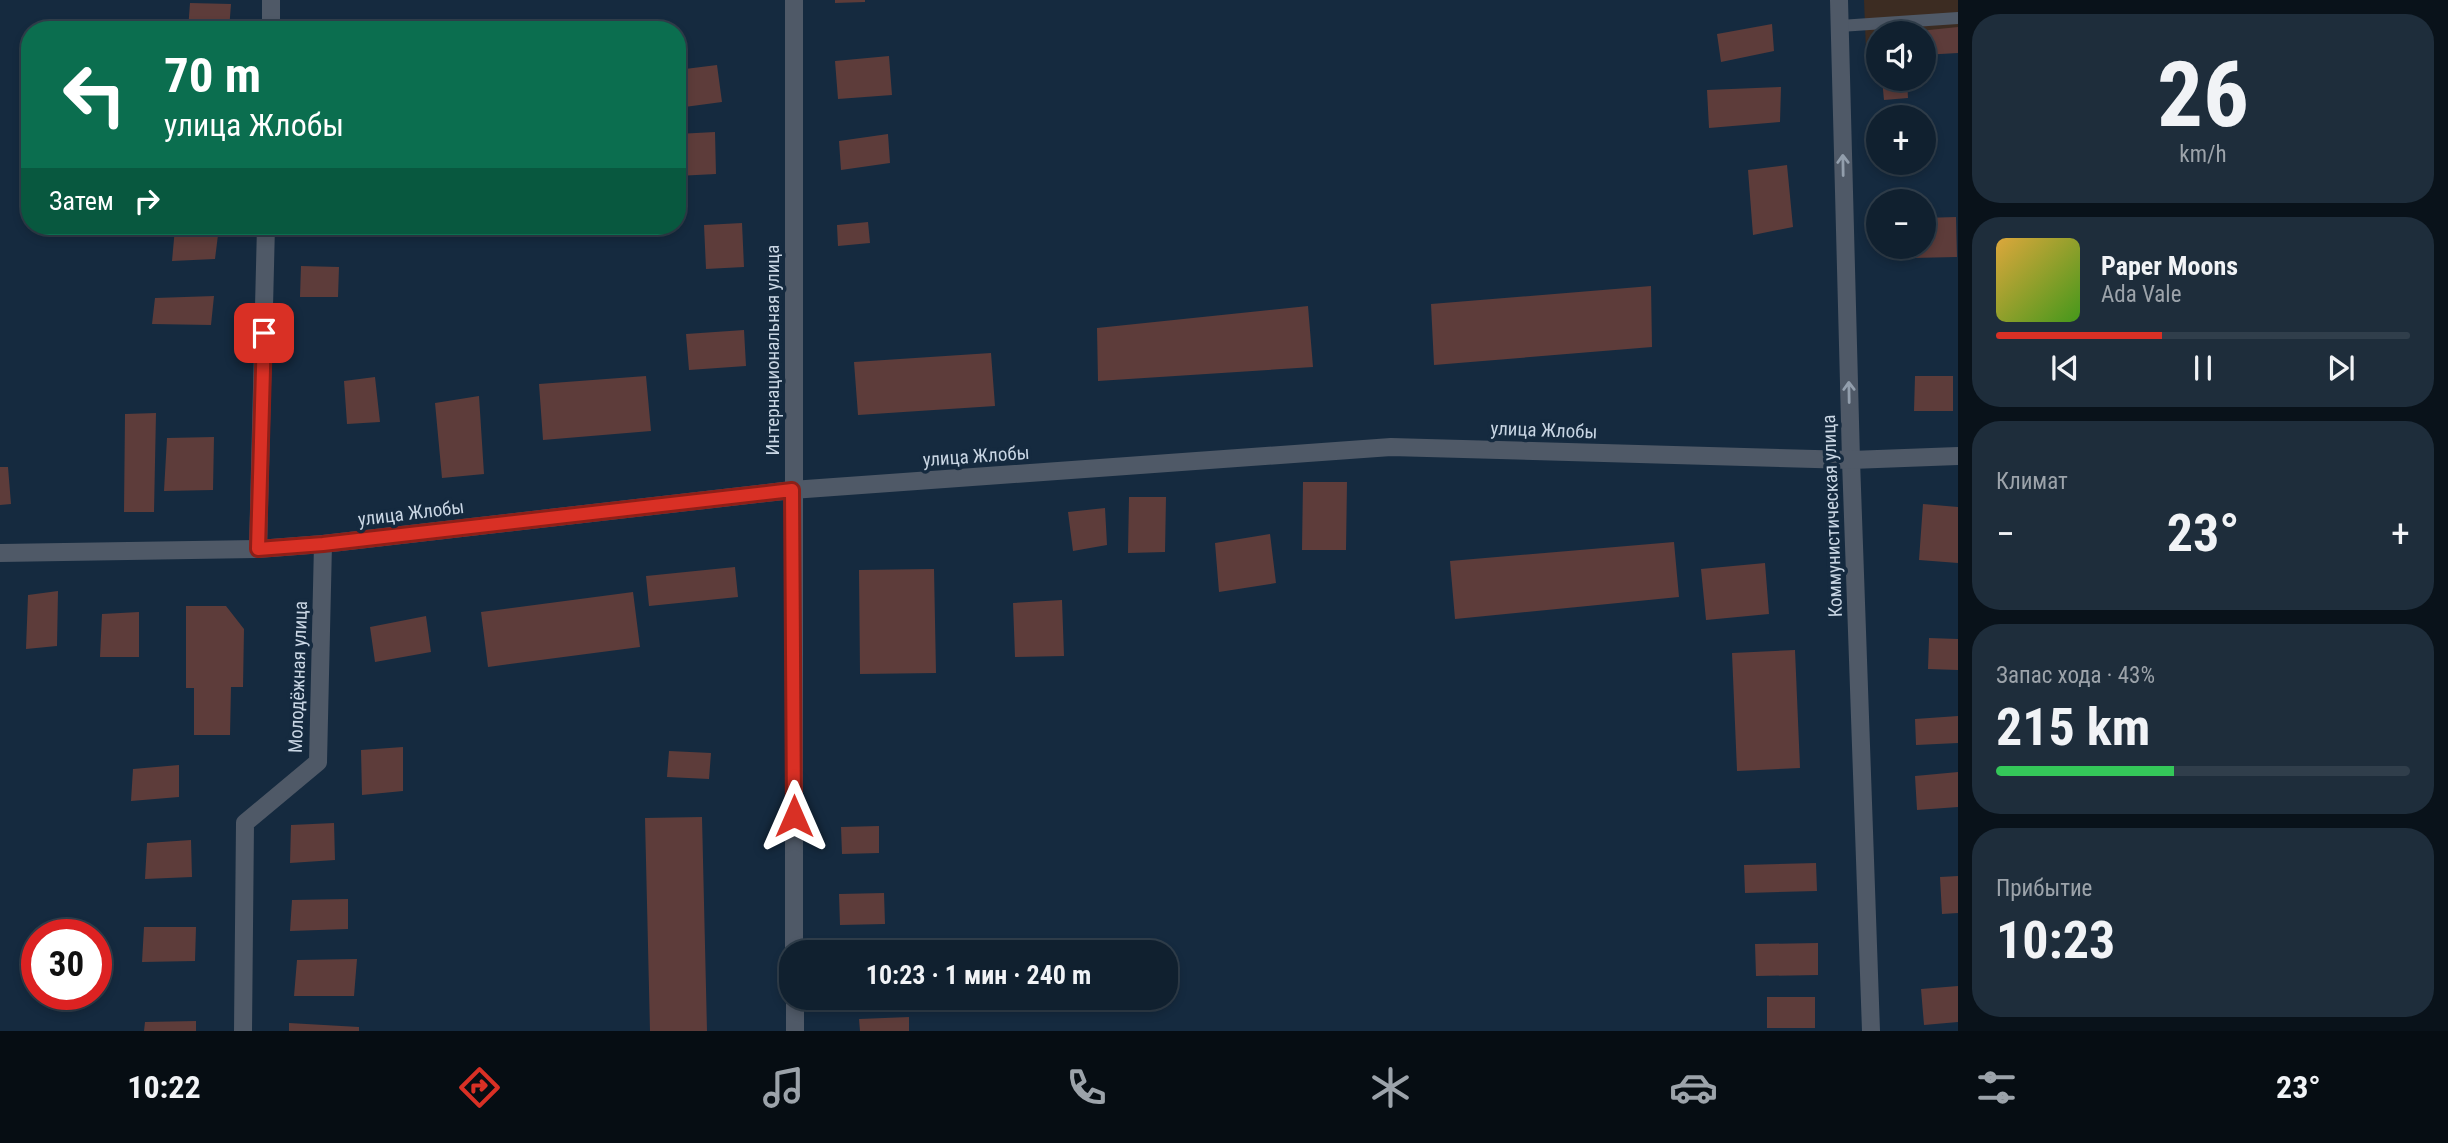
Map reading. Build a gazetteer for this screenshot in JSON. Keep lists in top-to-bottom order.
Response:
{
  "streets": {
    "street": [
      "Интернациональная улица",
      "улица Жлобы",
      "Коммунистическая улица",
      "Молодёжная улица"
    ]
  },
  "crossings": [
    ["Интернациональная улица", "улица Жлобы"],
    ["улица Жлобы", "Коммунистическая улица"],
    ["улица Жлобы", "Молодёжная улица"]
  ],
  "one_way": ["Коммунистическая улица"],
  "page": {
    "tile": [
      ["26", "km/h"],
      "Климат",
      ["Запас хода · 43%", "215 km"],
      ["Прибытие", "10:23"]
    ],
    "map_buttons": ["+", "−"],
    "turn": ["70 m", "улица Жлобы"],
    "then": "Затем",
    "song": ["Paper Moons", "Ada Vale"],
    "heat": ["−", "23°", "+"],
    "limit": "30",
    "trip": "10:23 · 1 мин · 240 m",
    "tabs": ["10:22", "23°"]
  }
}
